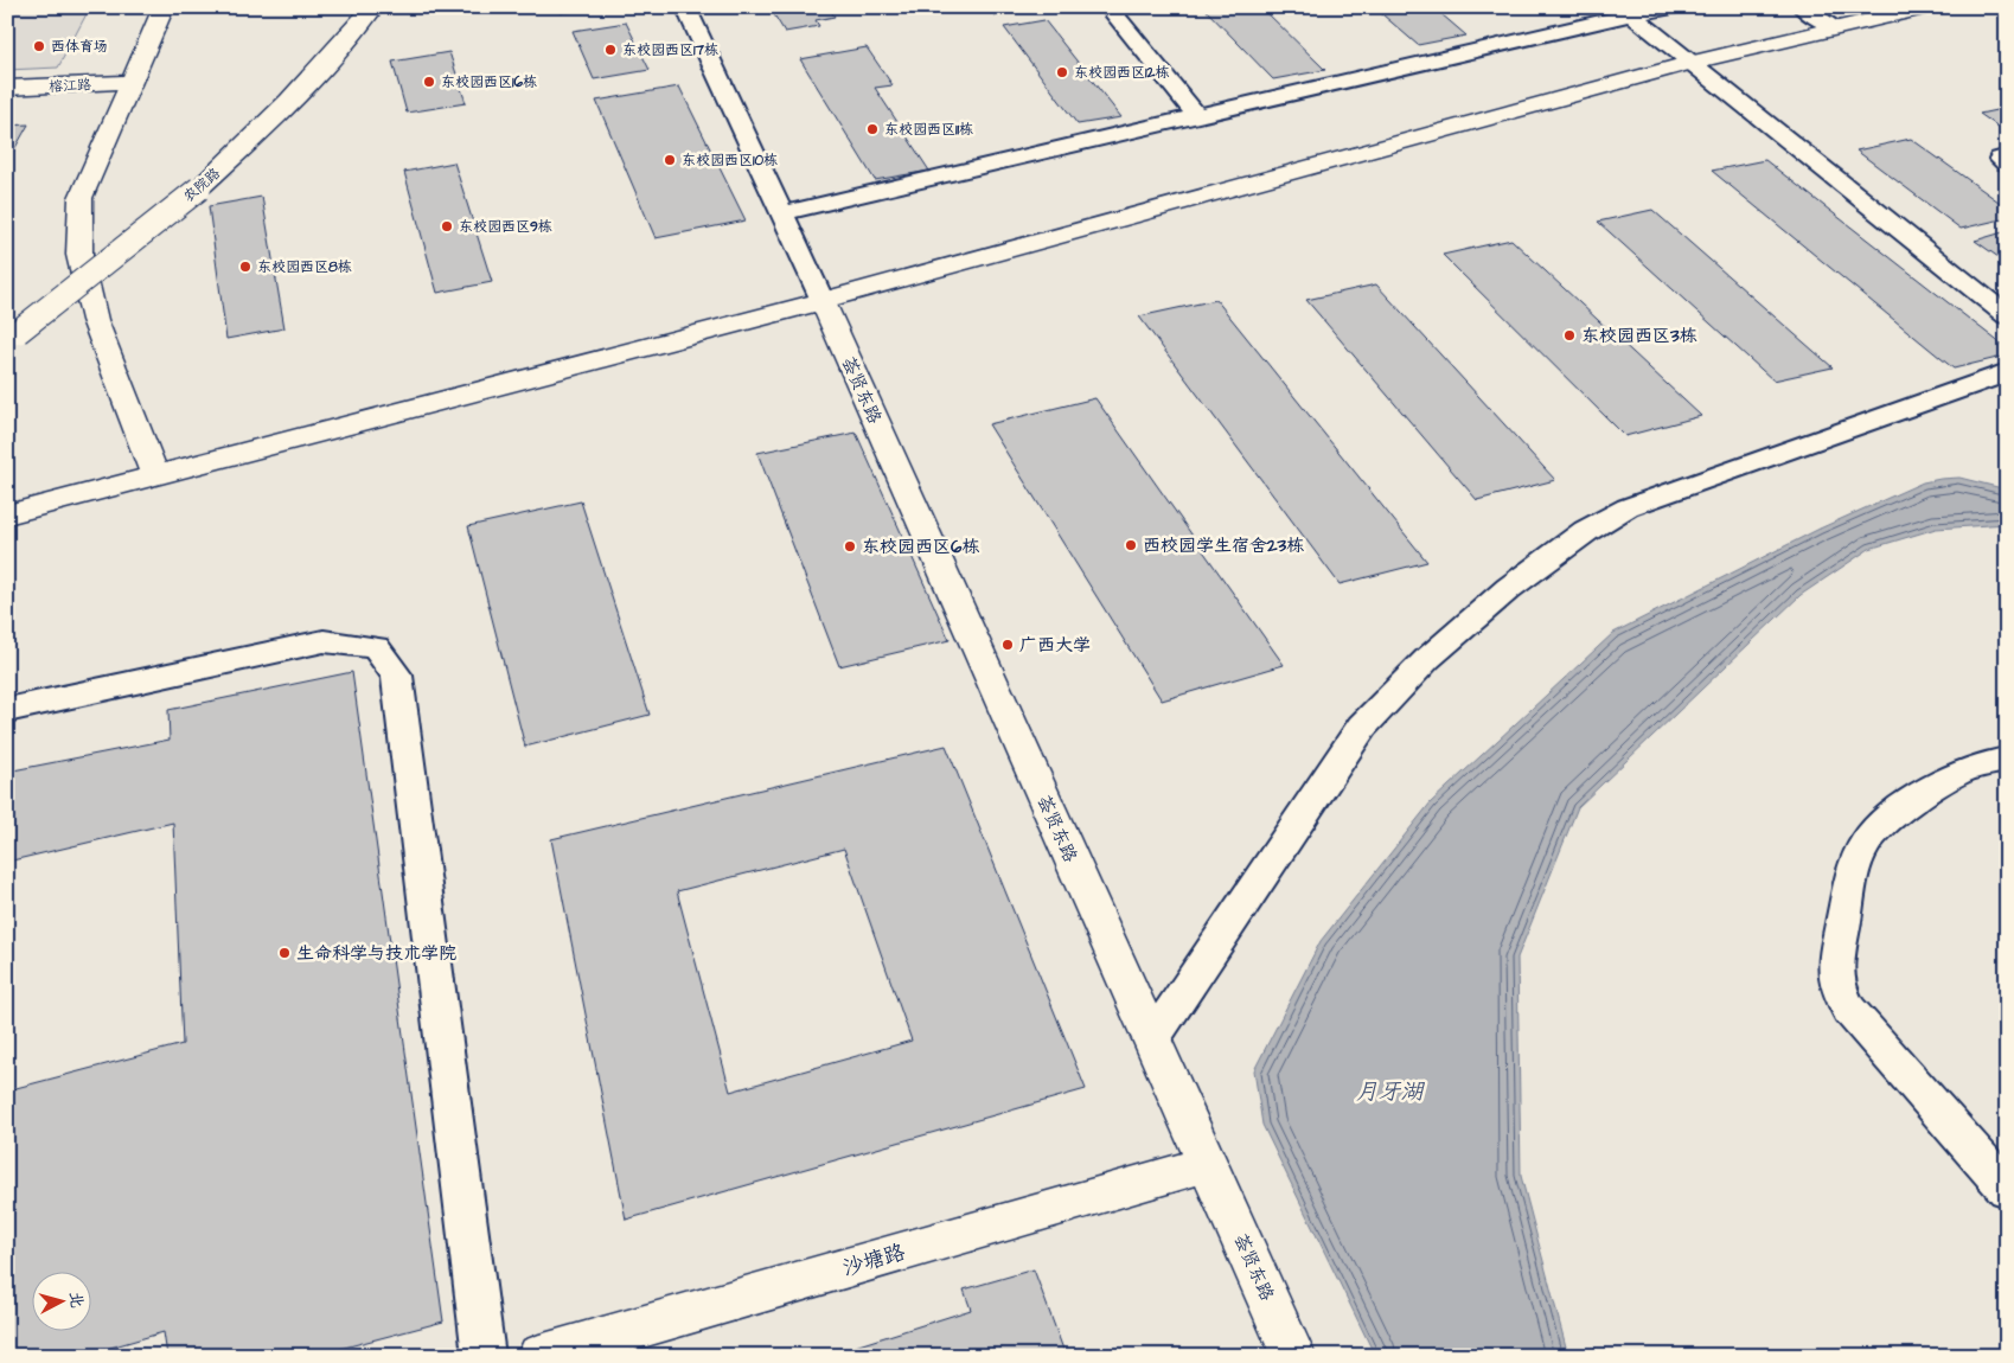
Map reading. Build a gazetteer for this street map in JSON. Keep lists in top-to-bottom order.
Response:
{
  "streets": {
    "street": [
      "榕江路",
      "农院路",
      "荟贤东路",
      "沙塘路"
    ]
  },
  "crossings": [
    ["荟贤东路", "沙塘路"]
  ],
  "water": ["月牙湖"],
  "places": [
    "西体育场",
    "东校园西区17栋",
    "东校园西区12栋",
    "东校园西区16栋",
    "东校园西区11栋",
    "东校园西区10栋",
    "东校园西区9栋",
    "东校园西区8栋",
    "东校园西区3栋",
    "西校园学生宿舍23栋",
    "东校园西区6栋",
    "广西大学",
    "生命科学与技术学院"
  ],
  "north": "right"
}
